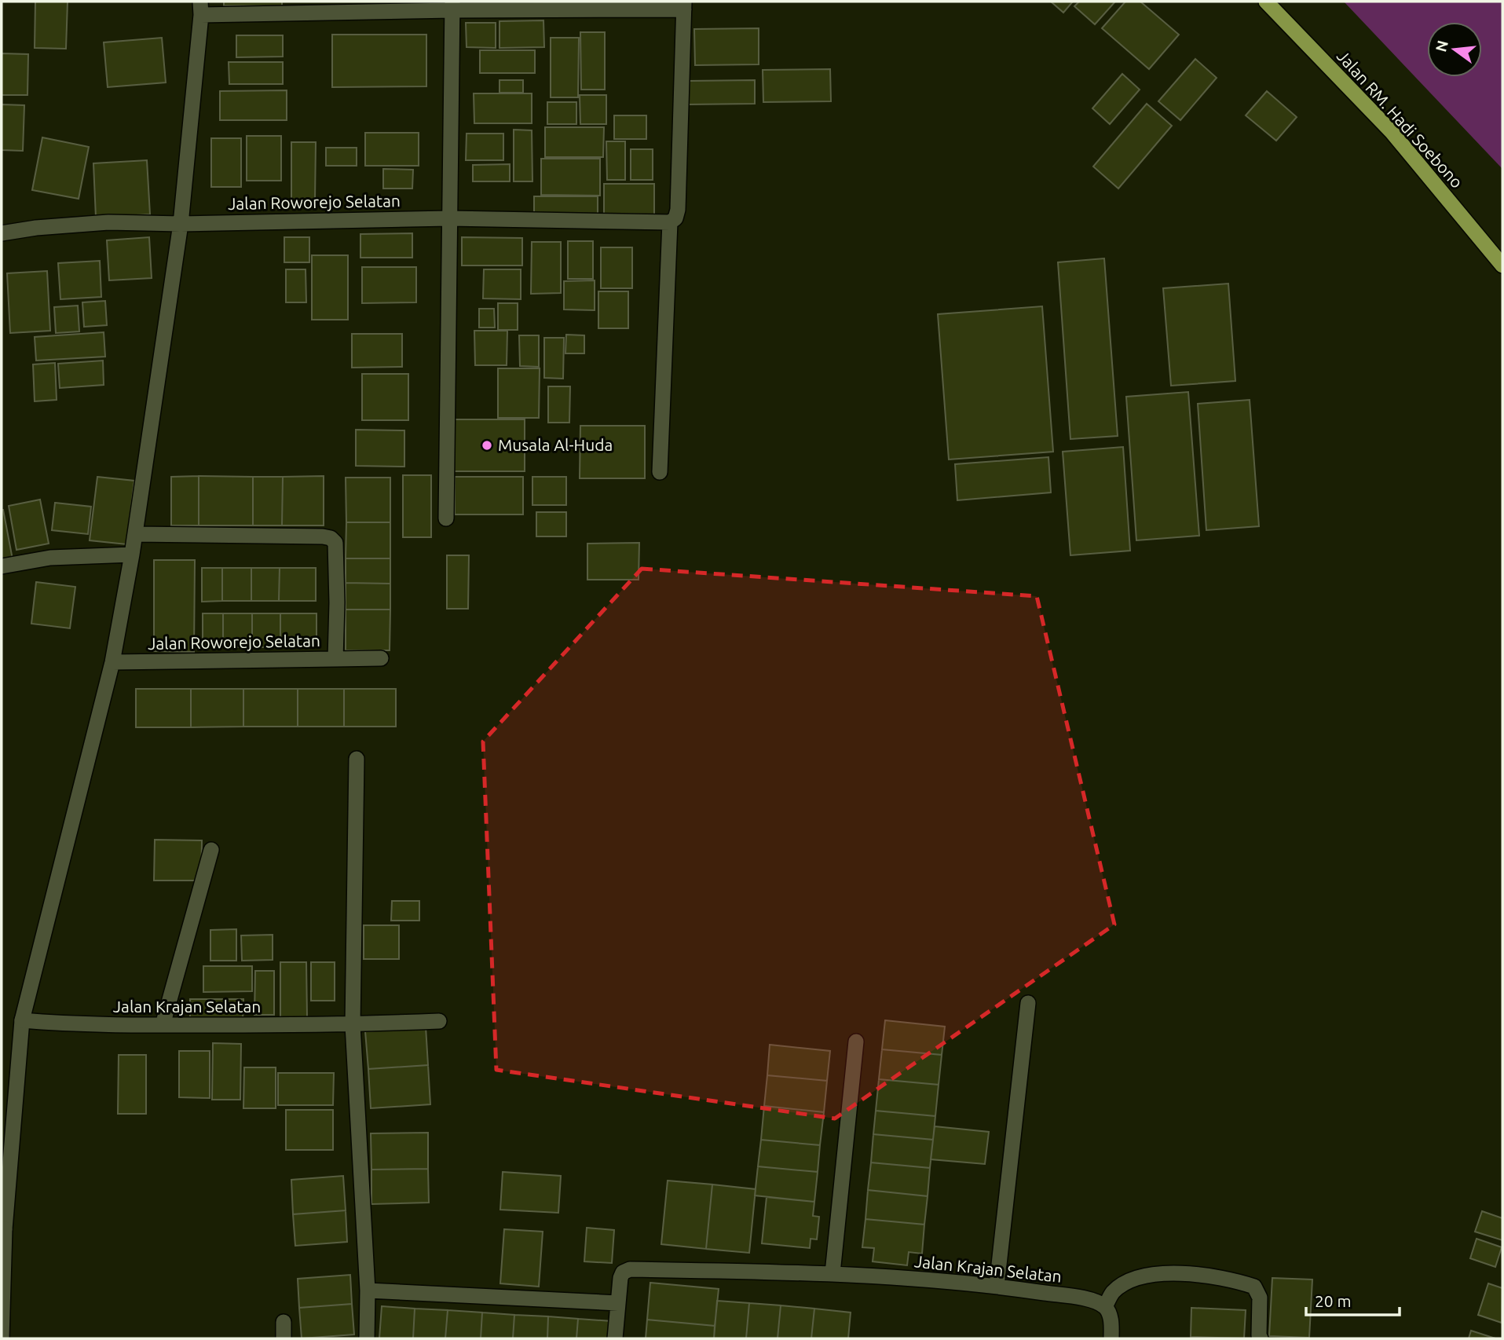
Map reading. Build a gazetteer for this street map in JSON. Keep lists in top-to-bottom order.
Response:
{
  "streets": {
    "main road": ["Jalan RM. Hadi Soebono"],
    "street": ["Jalan Roworejo Selatan", "Jalan Krajan Selatan"]
  },
  "places": ["Musala Al-Huda"],
  "scale_bar": "20 m",
  "north": "left"
}
